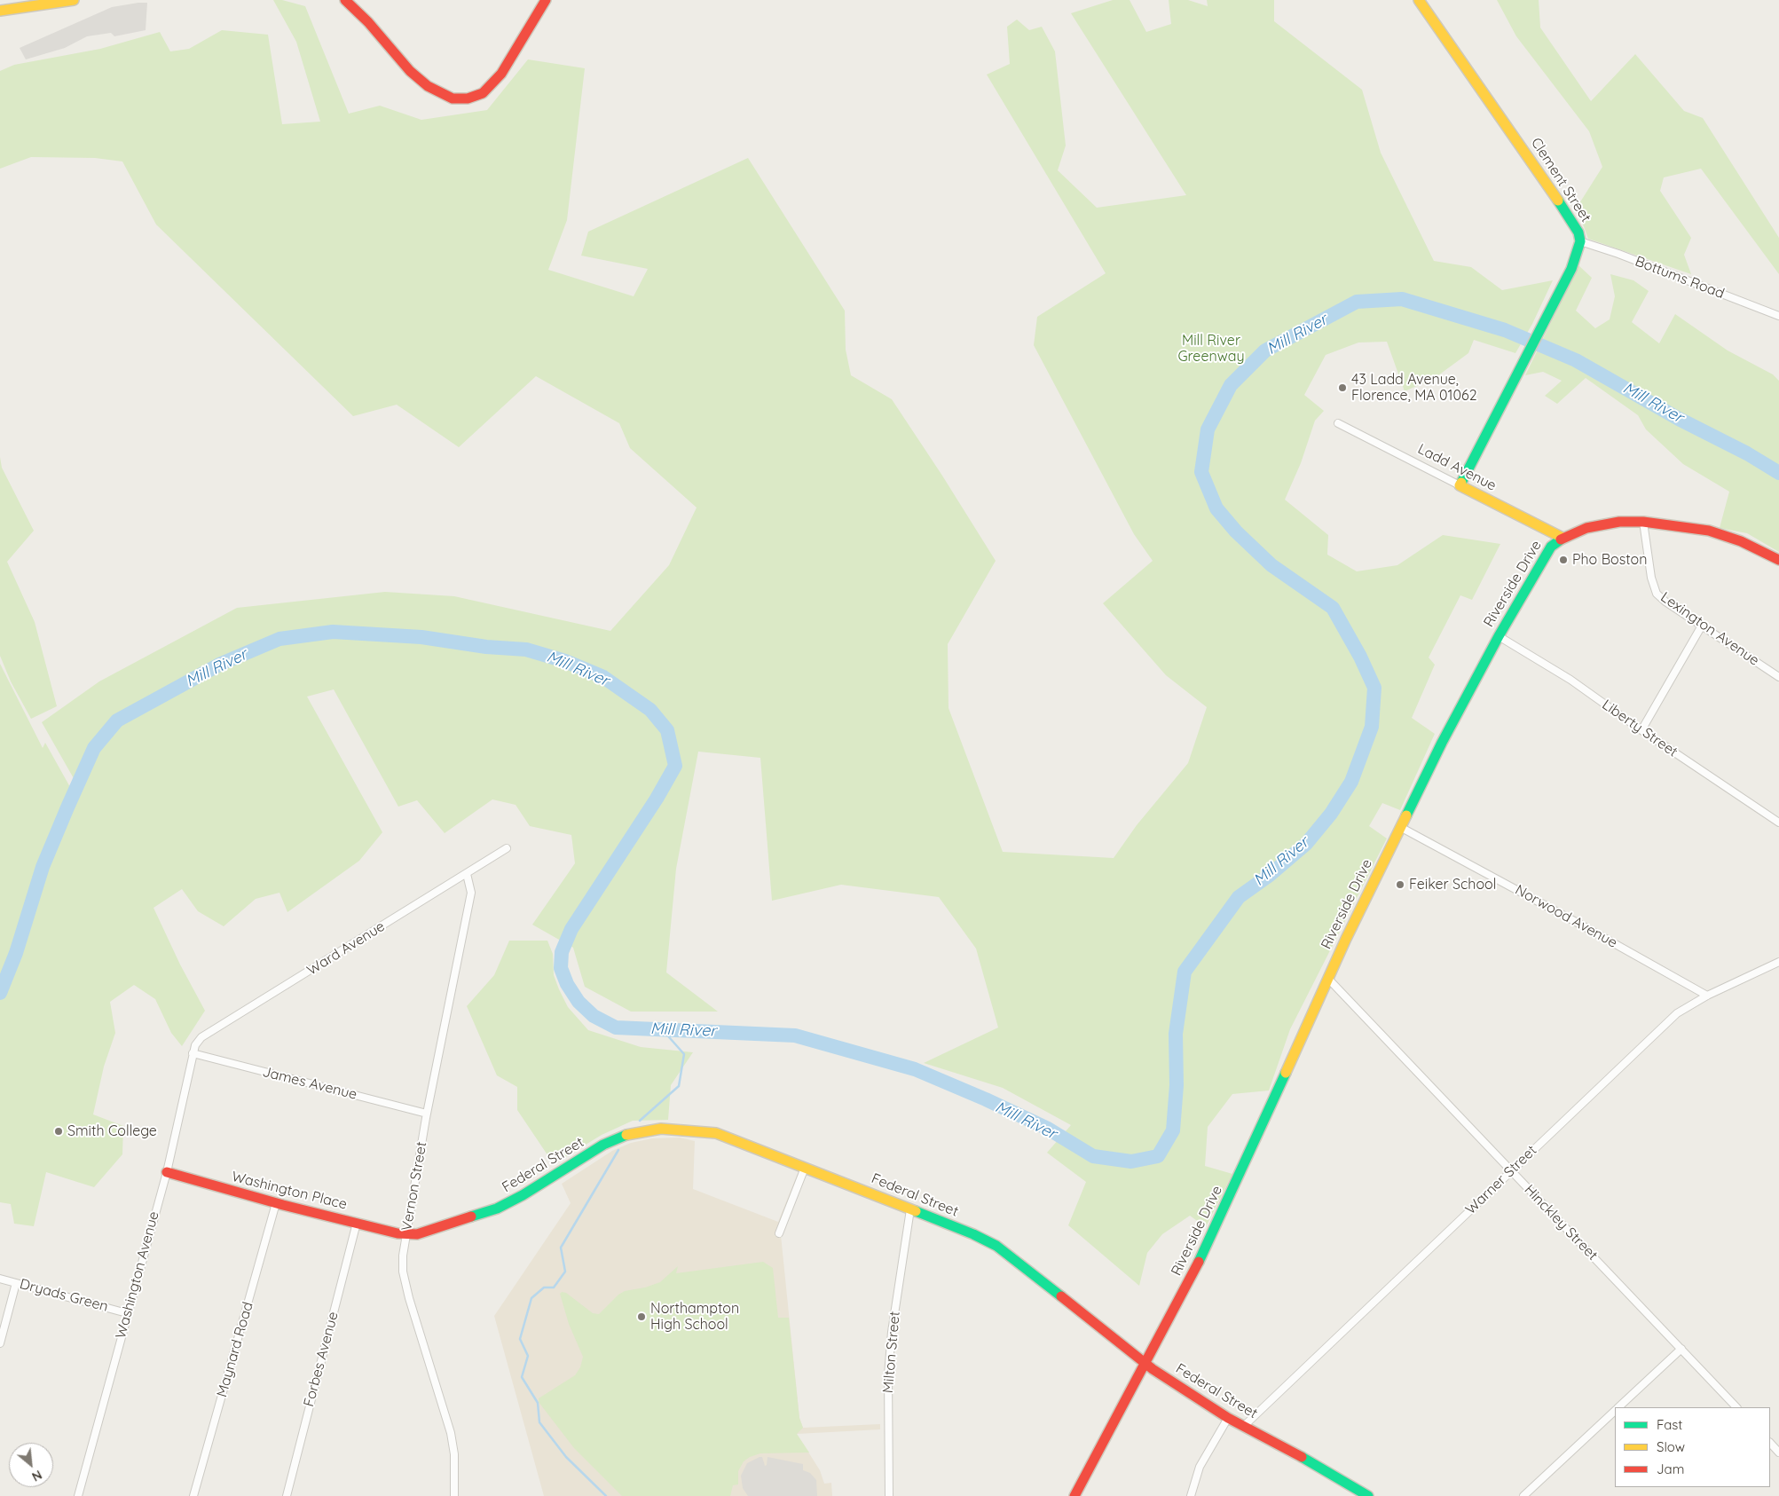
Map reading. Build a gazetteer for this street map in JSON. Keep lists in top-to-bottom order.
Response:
{
  "streets": {
    "street": [
      "Clement Street",
      "Bottums Road",
      "Ladd Avenue",
      "Riverside Drive",
      "Lexington Avenue",
      "Liberty Street",
      "Norwood Avenue",
      "Ward Avenue",
      "James Avenue",
      "Federal Street",
      "Warner Street",
      "Vernon Street",
      "Washington Place",
      "Hinckley Street",
      "Washington Avenue",
      "Dryads Green",
      "Maynard Road",
      "Milton Street",
      "Forbes Avenue"
    ]
  },
  "crossings": [
    ["Clement Street", "Bottums Road"],
    ["Clement Street", "Ladd Avenue"],
    ["Ladd Avenue", "Riverside Drive"],
    ["Riverside Drive", "Lexington Avenue"],
    ["Riverside Drive", "Liberty Street"],
    ["Riverside Drive", "Norwood Avenue"],
    ["Riverside Drive", "Federal Street"],
    ["Riverside Drive", "Hinckley Street"],
    ["Norwood Avenue", "Warner Street"],
    ["Ward Avenue", "James Avenue"],
    ["Ward Avenue", "Vernon Street"],
    ["Ward Avenue", "Washington Avenue"],
    ["James Avenue", "Vernon Street"],
    ["James Avenue", "Washington Avenue"],
    ["Federal Street", "Warner Street"],
    ["Federal Street", "Vernon Street"],
    ["Federal Street", "Washington Place"],
    ["Federal Street", "Milton Street"],
    ["Warner Street", "Hinckley Street"],
    ["Vernon Street", "Washington Place"],
    ["Washington Place", "Washington Avenue"],
    ["Washington Place", "Maynard Road"],
    ["Washington Place", "Forbes Avenue"],
    ["Washington Avenue", "Dryads Green"]
  ],
  "water": ["Mill River"],
  "parks": ["Mill River Greenway"],
  "places": [
    "43 Ladd Avenue, Florence, MA 01062",
    "Pho Boston",
    "Feiker School",
    "Smith College",
    "Northampton High School"
  ],
  "legend": ["Fast", "Slow", "Jam"],
  "north": "bottom right"
}
